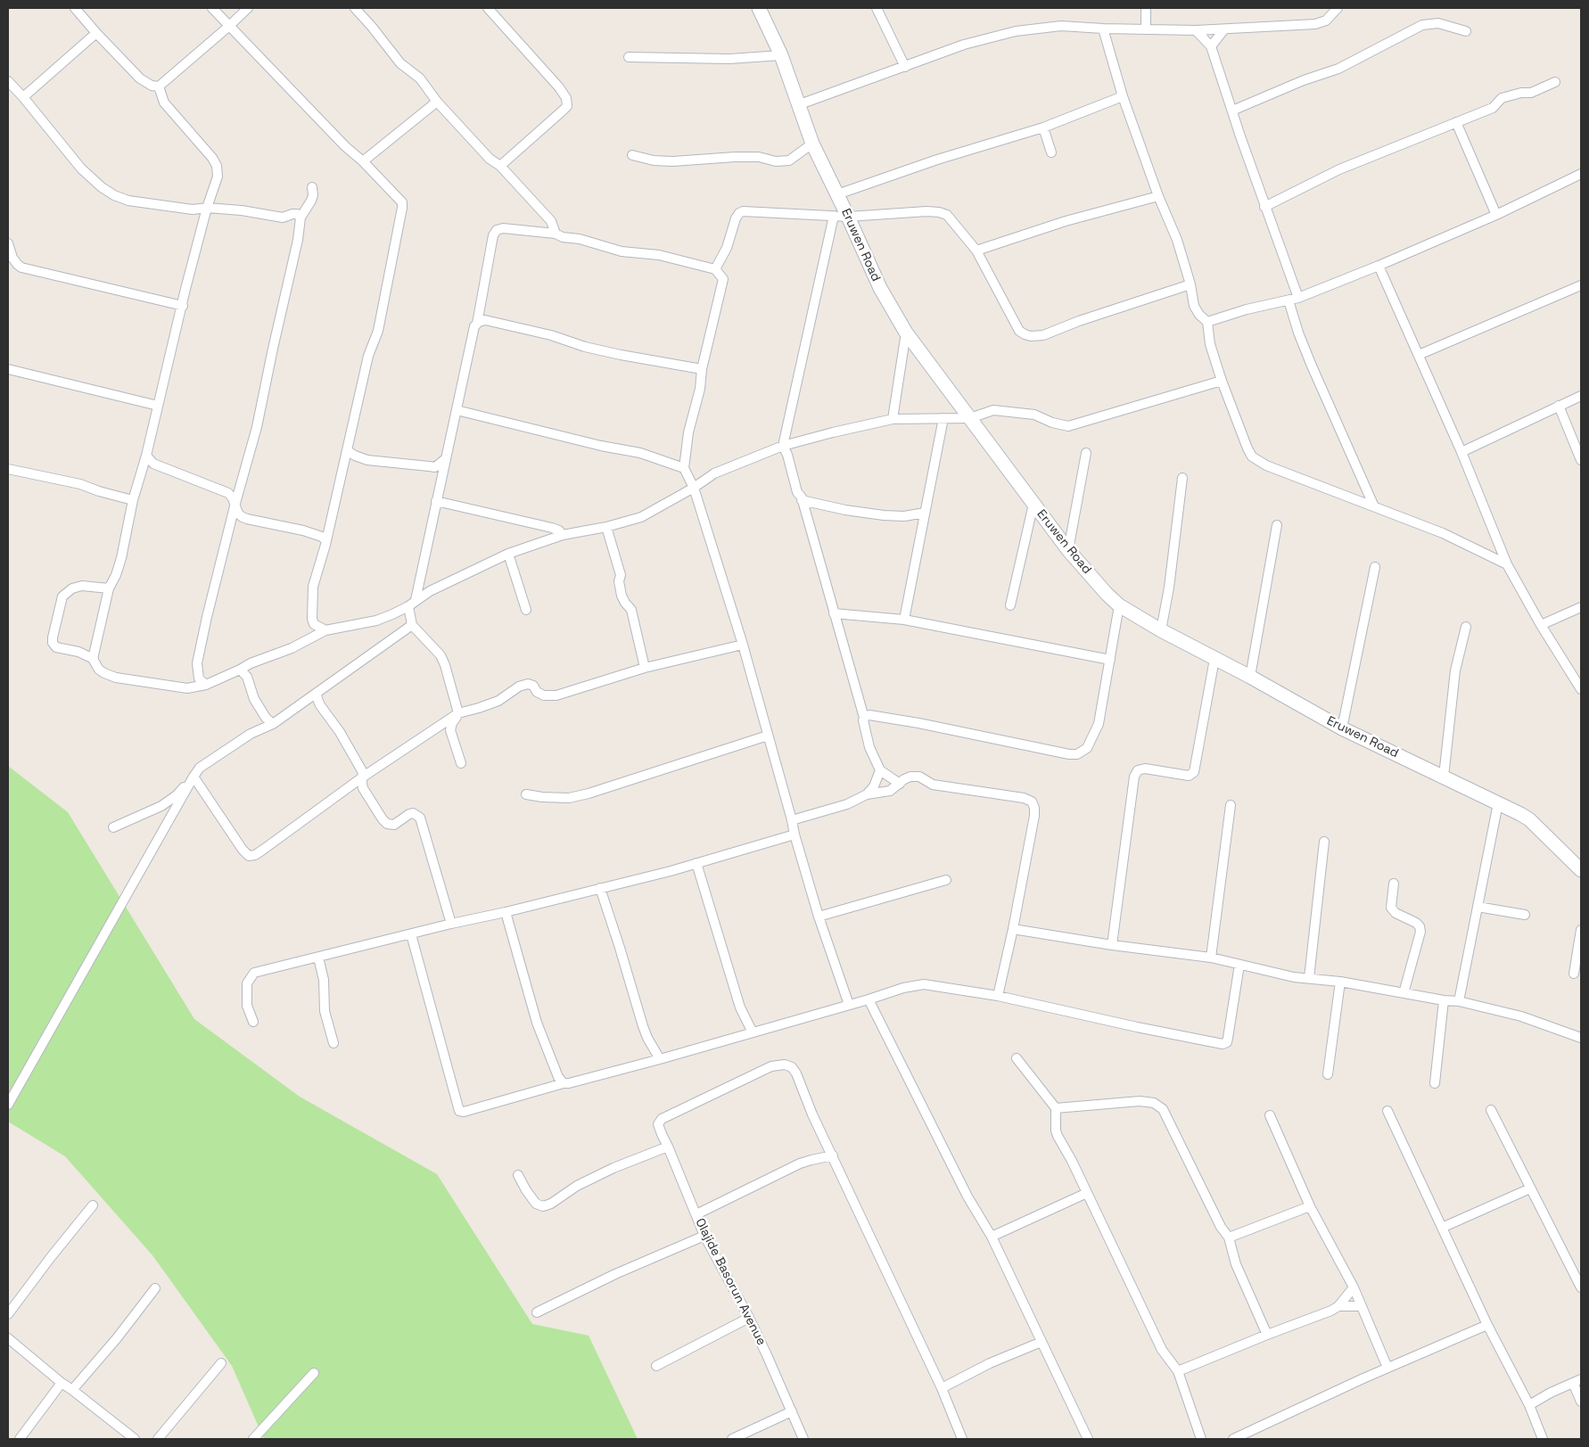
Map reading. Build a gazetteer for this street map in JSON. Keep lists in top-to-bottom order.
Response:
{
  "streets": {
    "street": ["Eruwen Road", "Olajide Basorun Avenue"]
  }
}
